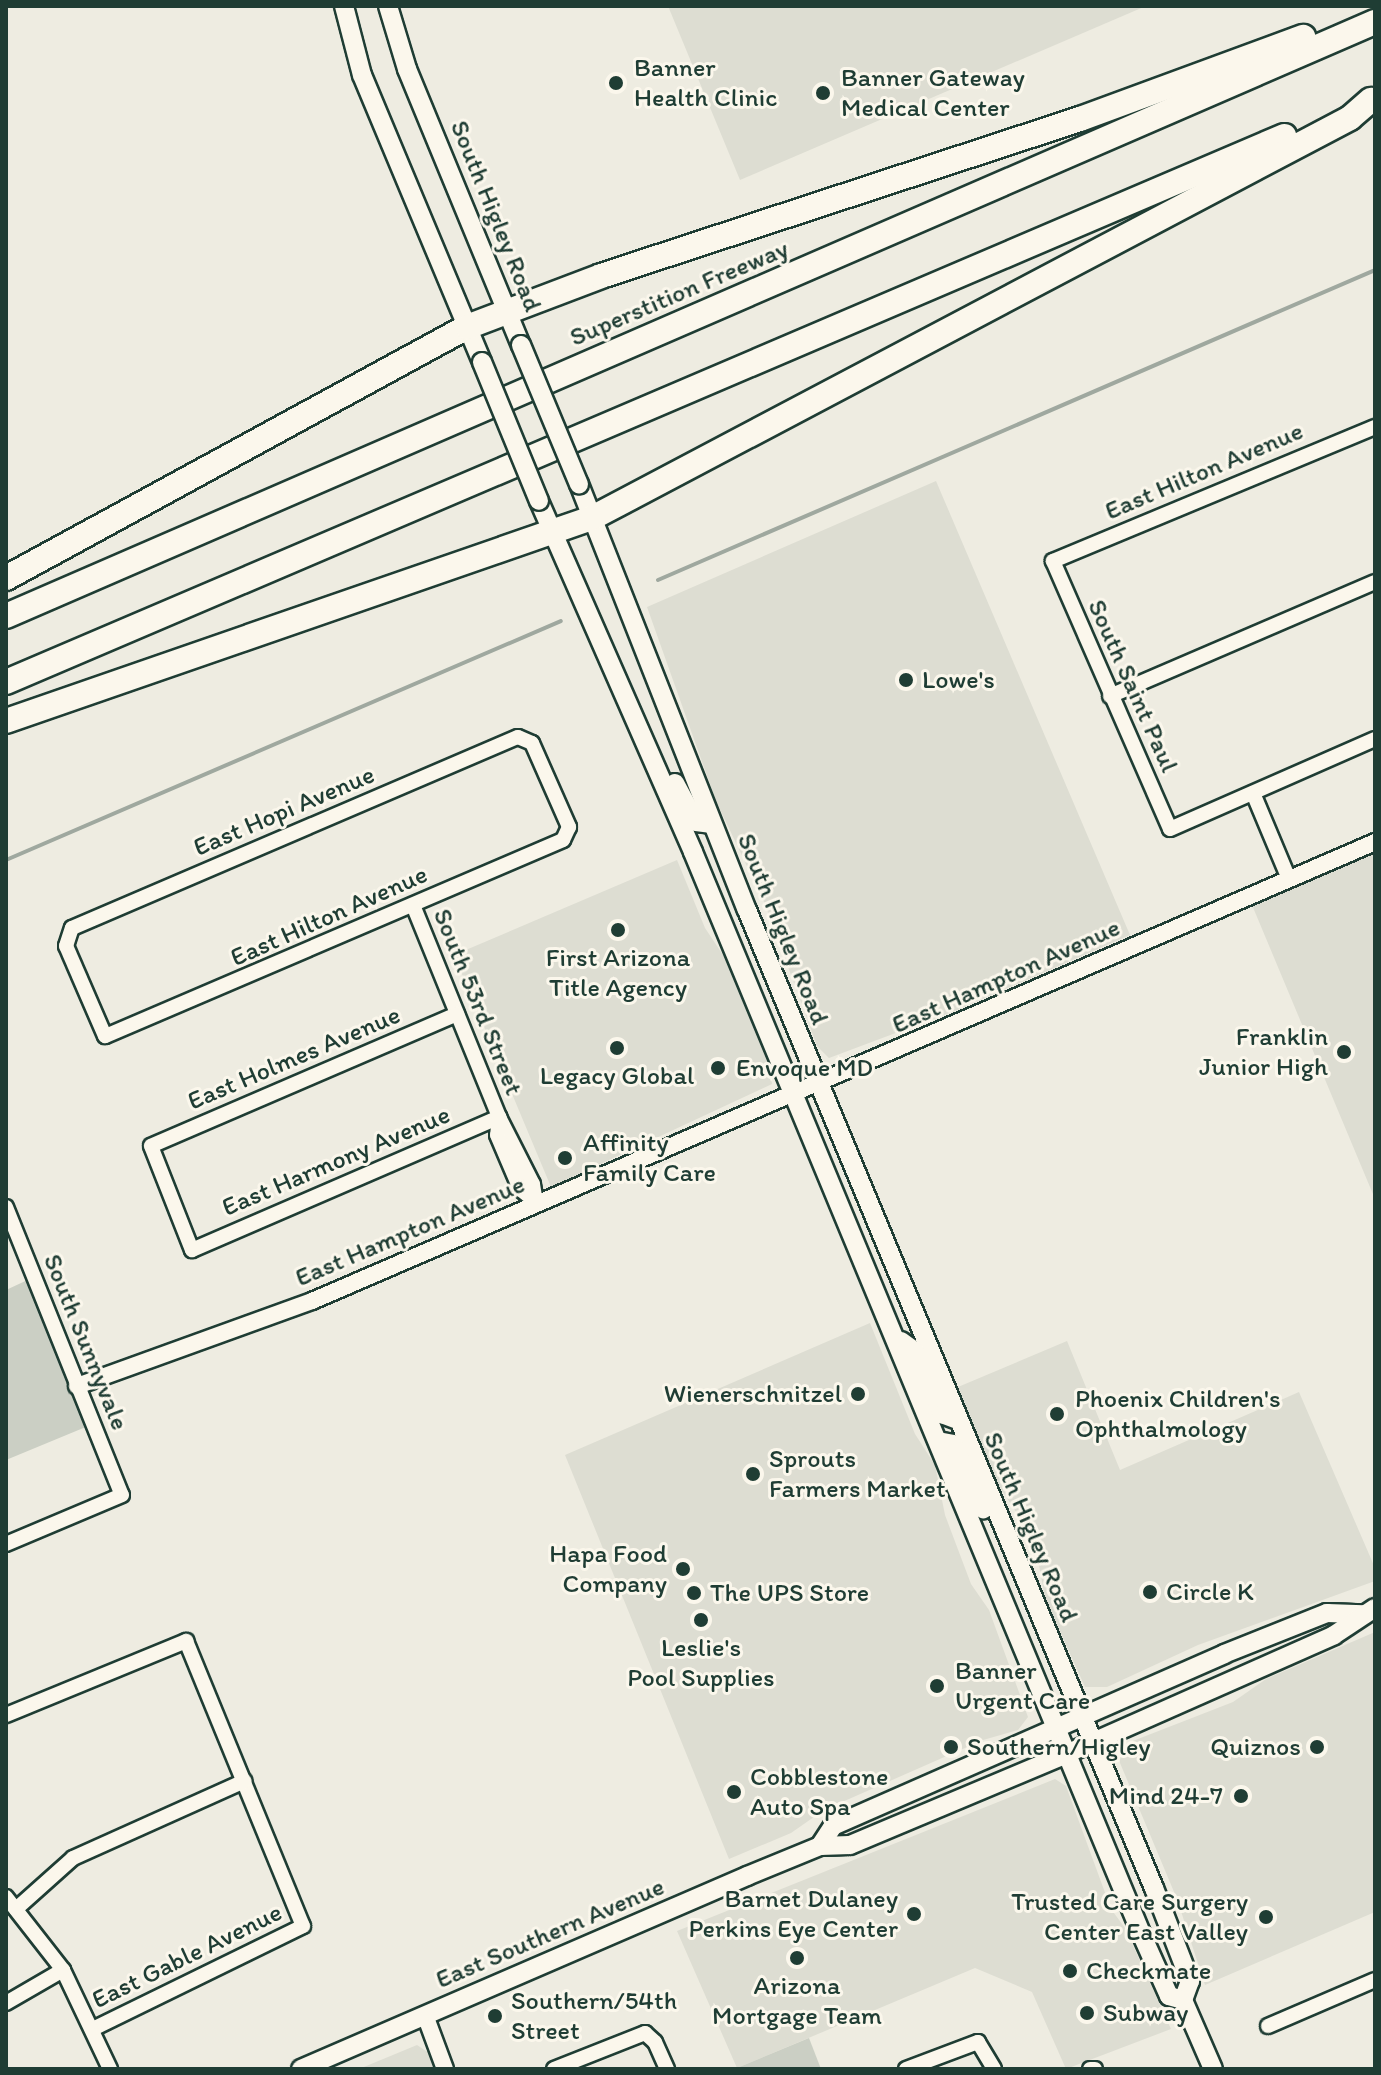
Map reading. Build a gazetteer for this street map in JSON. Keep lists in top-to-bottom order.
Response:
{
  "streets": {
    "highway": ["Superstition Freeway"],
    "main road": ["South Higley Road", "East Southern Avenue"],
    "street": [
      "East Hilton Avenue",
      "South Saint Paul",
      "East Hopi Avenue",
      "East Hampton Avenue",
      "South 53rd Street",
      "East Holmes Avenue",
      "East Harmony Avenue",
      "South Sunnyvale",
      "East Gable Avenue"
    ]
  },
  "crossings": [
    ["South Higley Road", "East Hampton Avenue"],
    ["South Higley Road", "East Southern Avenue"],
    ["East Hilton Avenue", "South Saint Paul"],
    ["East Hilton Avenue", "East Hopi Avenue"],
    ["East Hilton Avenue", "South 53rd Street"],
    ["East Hampton Avenue", "South 53rd Street"],
    ["East Hampton Avenue", "South Sunnyvale"],
    ["South 53rd Street", "East Holmes Avenue"],
    ["South 53rd Street", "East Harmony Avenue"],
    ["East Holmes Avenue", "East Harmony Avenue"]
  ],
  "places": [
    "Banner Health Clinic",
    "Banner Gateway Medical Center",
    "Lowe's",
    "First Arizona Title Agency",
    "Legacy Global",
    "Franklin Junior High",
    "Envoque MD",
    "Affinity Family Care",
    "Wienerschnitzel",
    "Phoenix Children's Ophthalmology",
    "Sprouts Farmers Market",
    "Hapa Food Company",
    "Circle K",
    "The UPS Store",
    "Leslie's Pool Supplies",
    "Banner Urgent Care",
    "Southern/Higley",
    "Quiznos",
    "Cobblestone Auto Spa",
    "Mind 24-7",
    "Barnet Dulaney Perkins Eye Center",
    "Trusted Care Surgery Center East Valley",
    "Arizona Mortgage Team",
    "Checkmate",
    "Subway",
    "Southern/54th Street"
  ]
}
